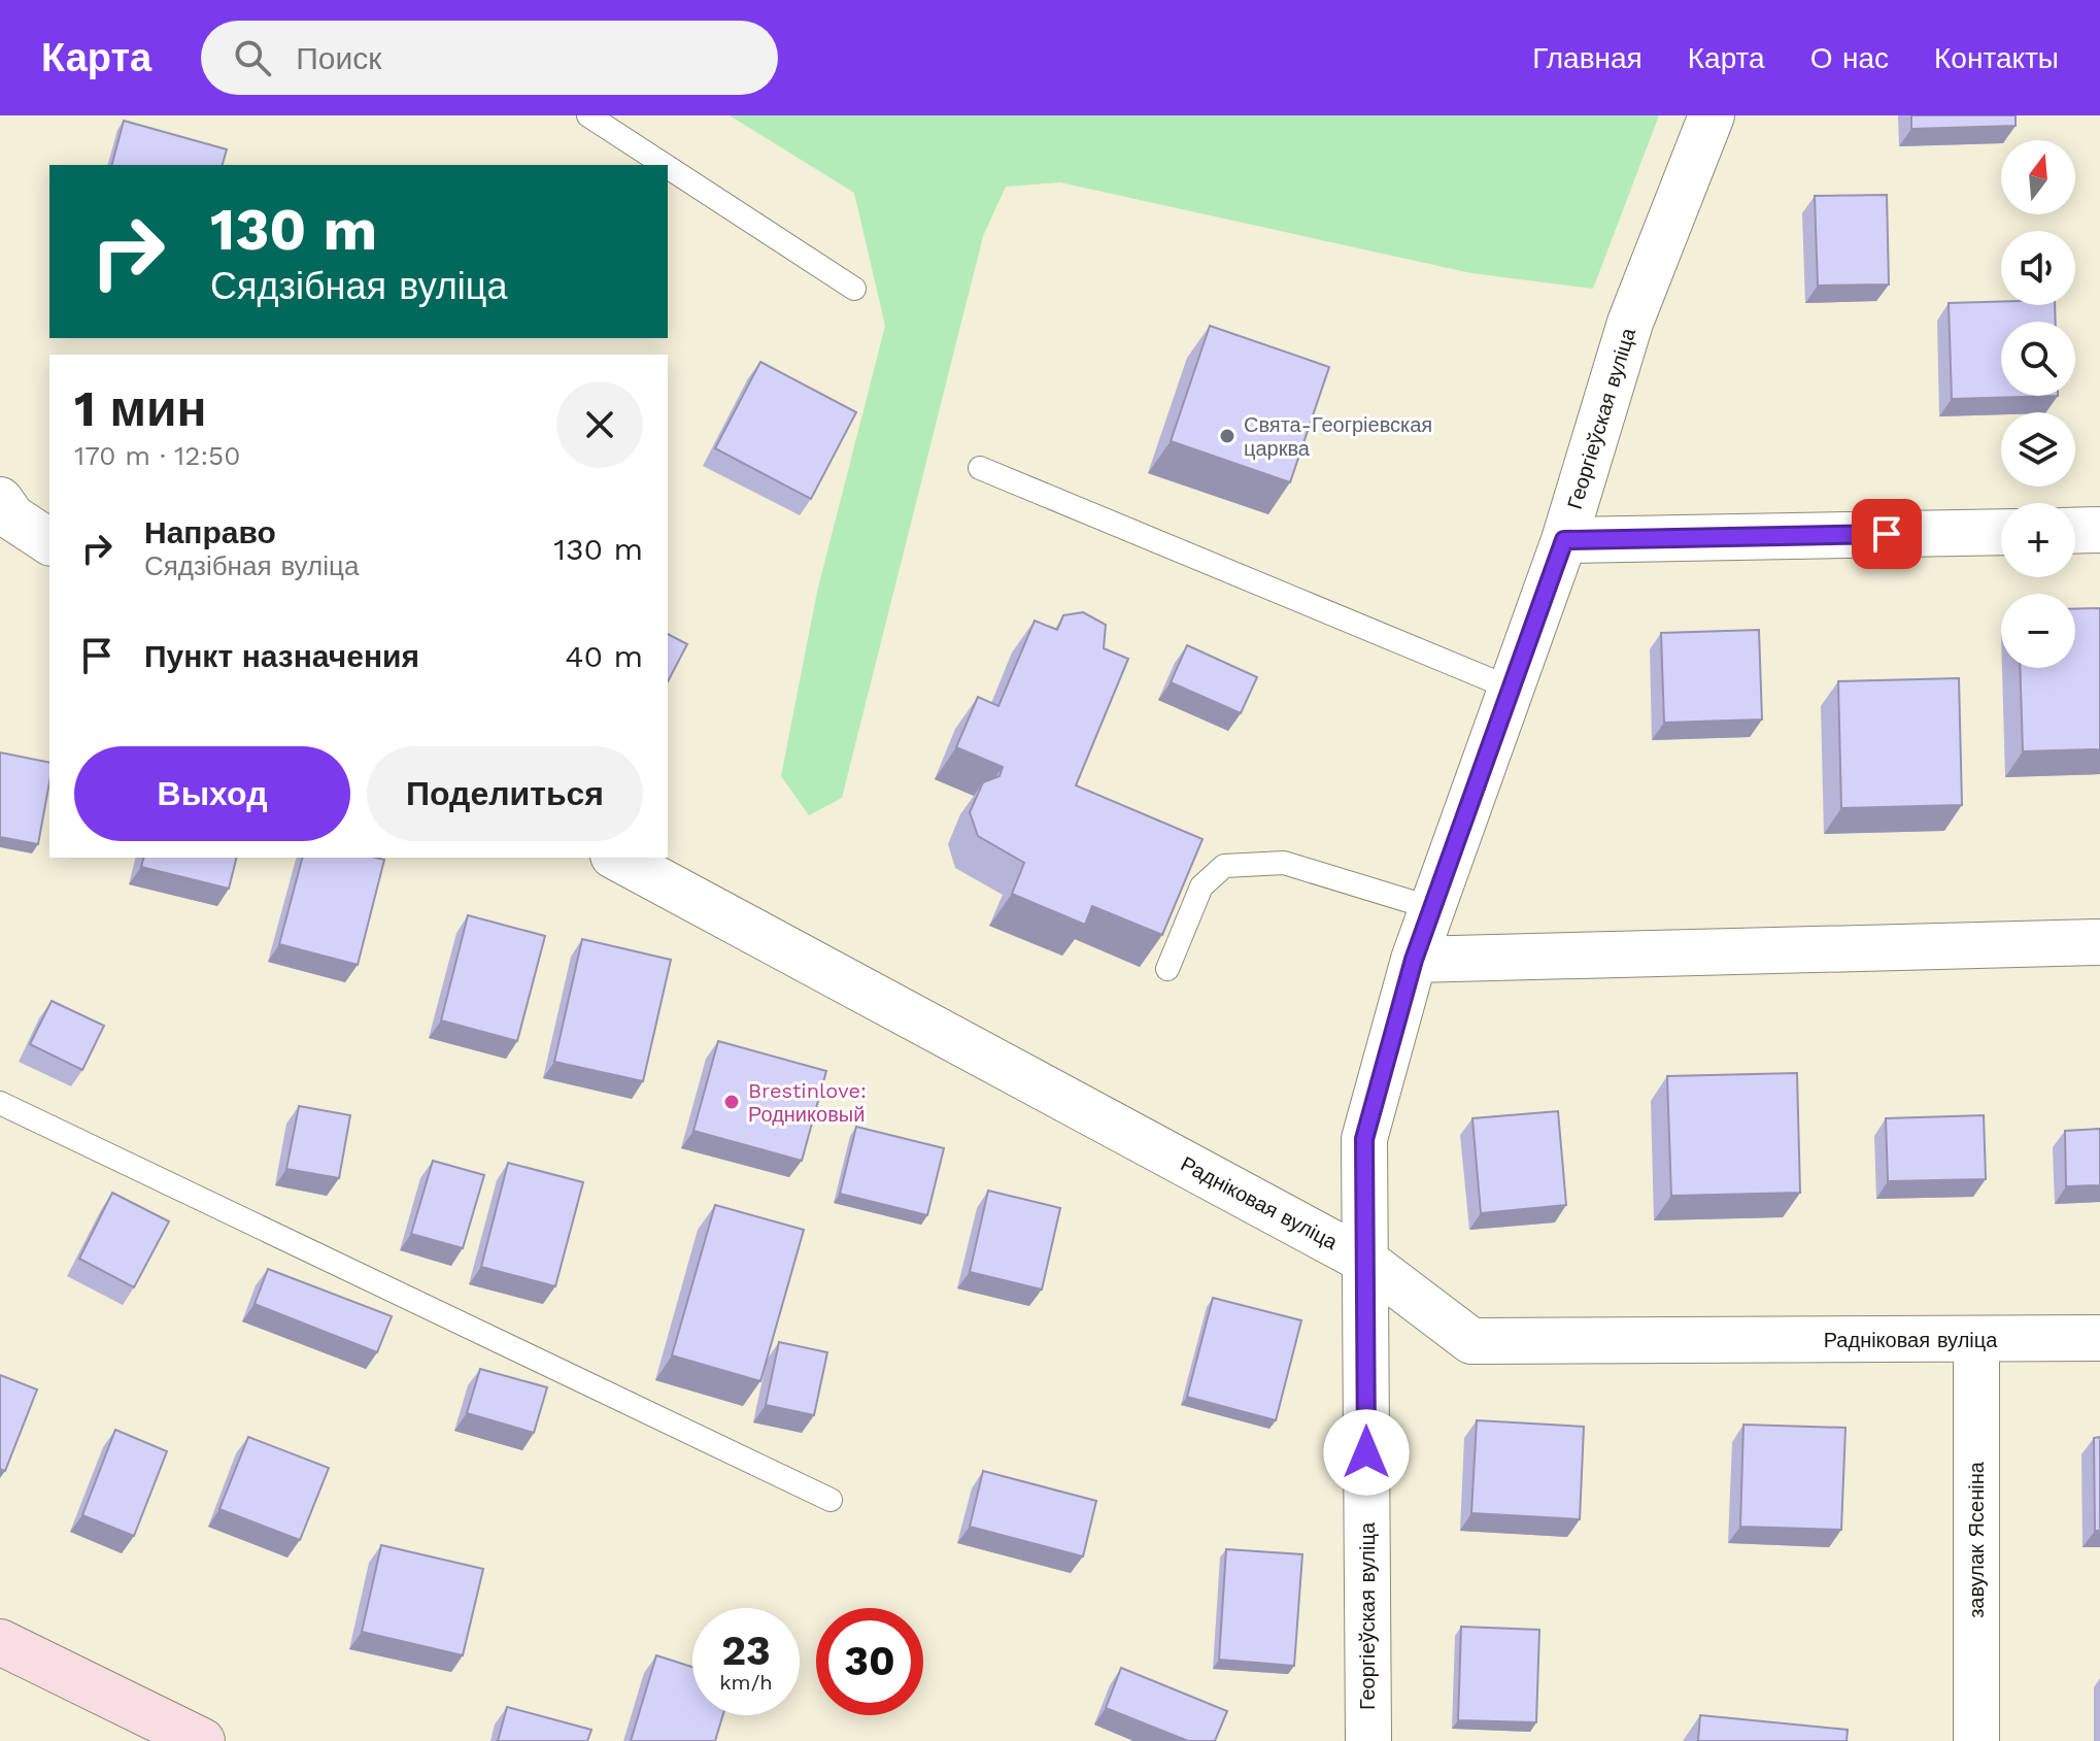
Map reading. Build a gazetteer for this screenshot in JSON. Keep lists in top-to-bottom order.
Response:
{
  "streets": {
    "street": ["Георгіеўская вуліца", "Радніковая вуліца", "завулак Ясеніна"]
  },
  "crossings": [
    ["Георгіеўская вуліца", "Радніковая вуліца"],
    ["Радніковая вуліца", "завулак Ясеніна"]
  ],
  "places": ["Свята-Геогріевская царква", "Brestinlove: Родниковый"],
  "north": "top",
  "page": {
    "header": "Карта",
    "search": "Поиск",
    "nav": [
      "Главная",
      "Карта",
      "О нас",
      "Контакты"
    ],
    "map_buttons": ["+", "−"],
    "turn": ["130 m", "Сядзібная вуліца"],
    "heading": ["1 мин", "170 m · 12:50"],
    "list": [
      {
        "name": "Направо",
        "note": "Сядзібная вуліца",
        "value": "130 m"
      },
      {
        "name": "Пункт назначения",
        "value": "40 m"
      }
    ],
    "buttons": ["Выход", "Поделиться"],
    "speed": "23 km/h",
    "limit": "30"
  }
}
